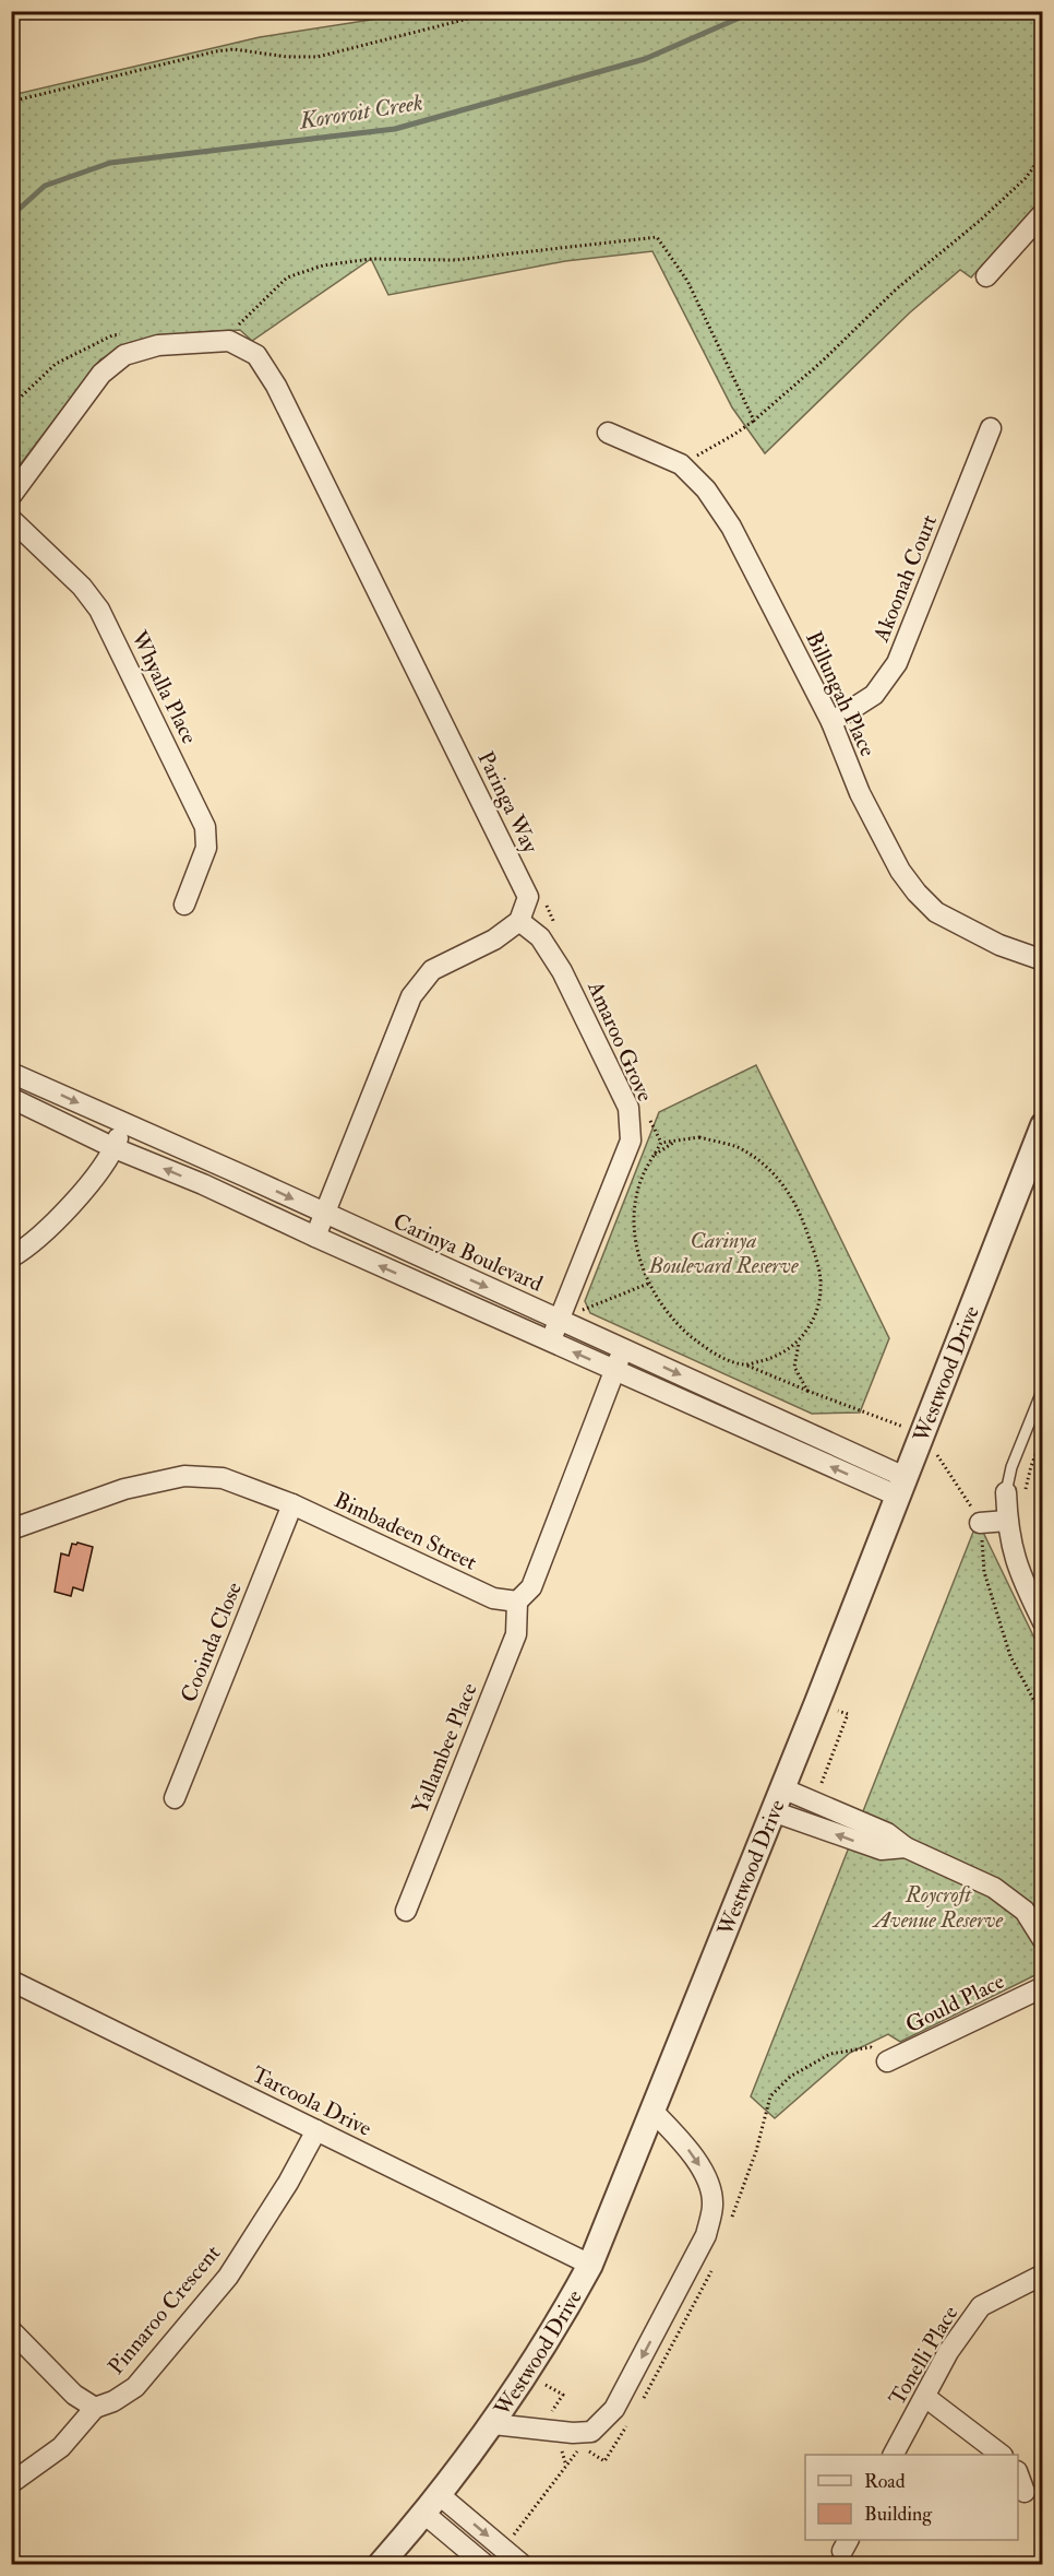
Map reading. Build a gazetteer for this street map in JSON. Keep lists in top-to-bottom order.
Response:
{
  "streets": {
    "street": [
      "Akoonah Court",
      "Whyalla Place",
      "Billungah Place",
      "Paringa Way",
      "Amaroo Grove",
      "Carinya Boulevard",
      "Westwood Drive",
      "Bimbadeen Street",
      "Cooinda Close",
      "Yallambee Place",
      "Gould Place",
      "Tarcoola Drive",
      "Pinnaroo Crescent",
      "Tonelli Place"
    ]
  },
  "crossings": [
    ["Akoonah Court", "Billungah Place"],
    ["Paringa Way", "Amaroo Grove"],
    ["Amaroo Grove", "Carinya Boulevard"],
    ["Carinya Boulevard", "Westwood Drive"],
    ["Westwood Drive", "Tarcoola Drive"],
    ["Bimbadeen Street", "Cooinda Close"],
    ["Bimbadeen Street", "Yallambee Place"],
    ["Tarcoola Drive", "Pinnaroo Crescent"]
  ],
  "water": ["Kororoit Creek"],
  "parks": ["Carinya Boulevard Reserve", "Roycroft Avenue Reserve"],
  "legend": ["Road", "Building"]
}
